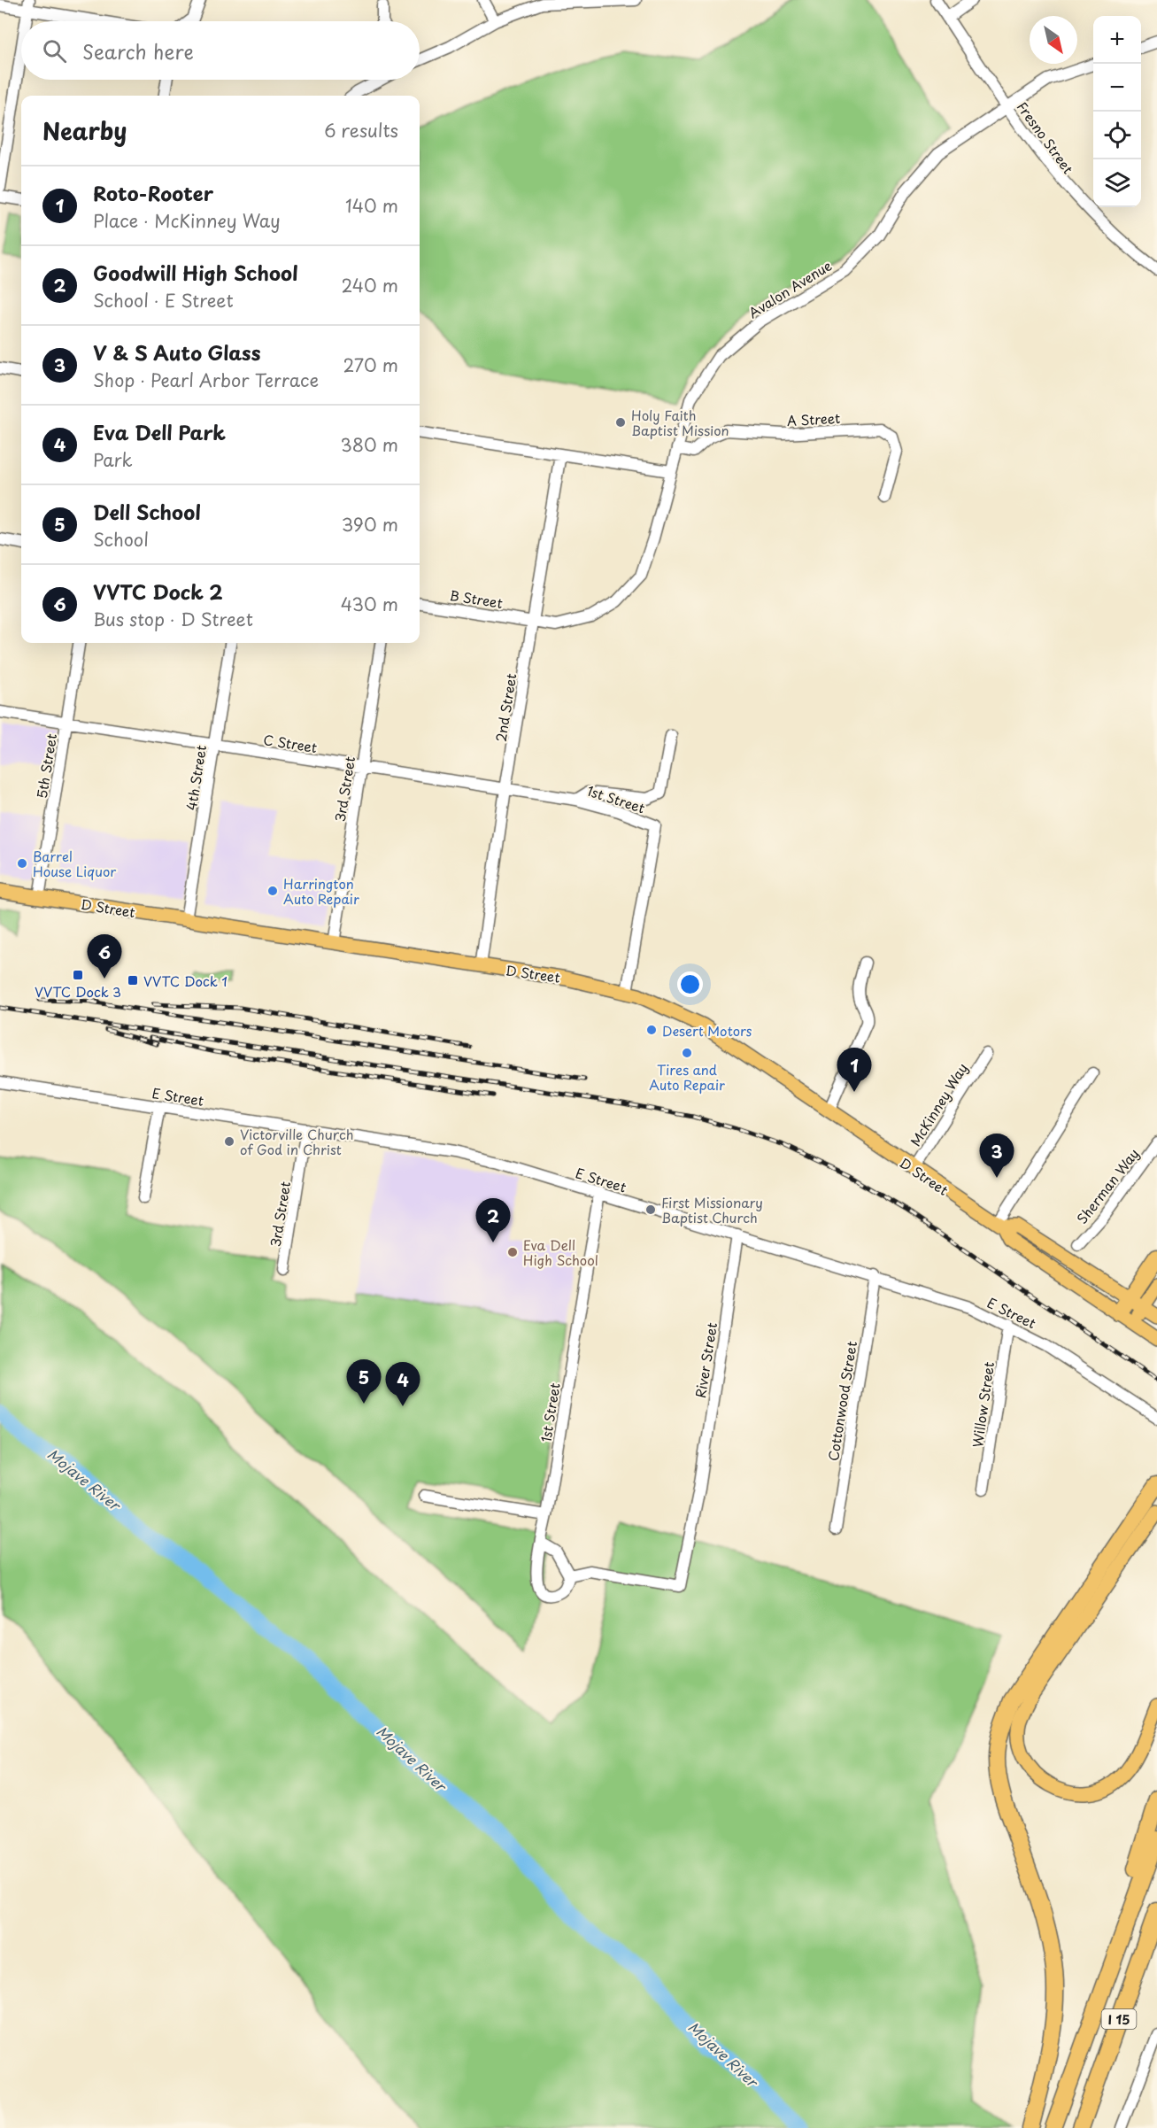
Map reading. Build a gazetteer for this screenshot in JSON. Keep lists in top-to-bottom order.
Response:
{
  "streets": {
    "highway": ["I 15"],
    "main road": ["D Street"],
    "street": [
      "Fresno Street",
      "Avalon Avenue",
      "A Street",
      "B Street",
      "2nd Street",
      "C Street",
      "5th Street",
      "4th Street",
      "3rd Street",
      "1st Street",
      "E Street",
      "McKinney Way",
      "Sherman Way",
      "River Street",
      "Cottonwood Street",
      "Willow Street"
    ]
  },
  "crossings": [
    ["Fresno Street", "Avalon Avenue"],
    ["Avalon Avenue", "A Street"],
    ["Avalon Avenue", "B Street"],
    ["Avalon Avenue", "2nd Street"],
    ["B Street", "2nd Street"],
    ["2nd Street", "C Street"],
    ["2nd Street", "D Street"],
    ["C Street", "5th Street"],
    ["C Street", "4th Street"],
    ["C Street", "3rd Street"],
    ["C Street", "1st Street"],
    ["5th Street", "D Street"],
    ["4th Street", "D Street"],
    ["3rd Street", "D Street"],
    ["3rd Street", "E Street"],
    ["1st Street", "D Street"],
    ["1st Street", "E Street"],
    ["1st Street", "River Street"],
    ["D Street", "McKinney Way"],
    ["E Street", "River Street"],
    ["E Street", "Cottonwood Street"],
    ["E Street", "Willow Street"]
  ],
  "water": ["Mojave River"],
  "places": {
    "other": [
      "Holy Faith Baptist Mission",
      "Barrel House Liquor",
      "Harrington Auto Repair",
      "Desert Motors",
      "Tires and Auto Repair",
      "Victorville Church of God in Christ",
      "First Missionary Baptist Church",
      "Eva Dell High School"
    ],
    "transit": ["VVTC Dock 3", "VVTC Dock 1"]
  },
  "north": "bottom right",
  "page": {
    "map_buttons": ["+", "−"],
    "search": "Search here",
    "heading": ["Nearby", "6 results"],
    "list": [
      {
        "mark": "1",
        "name": "Roto-Rooter",
        "note": "Place · McKinney Way",
        "value": "140 m"
      },
      {
        "mark": "2",
        "name": "Goodwill High School",
        "note": "School · E Street",
        "value": "240 m"
      },
      {
        "mark": "3",
        "name": "V & S Auto Glass",
        "note": "Shop · Pearl Arbor Terrace",
        "value": "270 m"
      },
      {
        "mark": "4",
        "name": "Eva Dell Park",
        "note": "Park",
        "value": "380 m"
      },
      {
        "mark": "5",
        "name": "Dell School",
        "note": "School",
        "value": "390 m"
      },
      {
        "mark": "6",
        "name": "VVTC Dock 2",
        "note": "Bus stop · D Street",
        "value": "430 m"
      }
    ],
    "pins": [
      "6",
      "1",
      "3",
      "2",
      "5",
      "4"
    ]
  }
}
